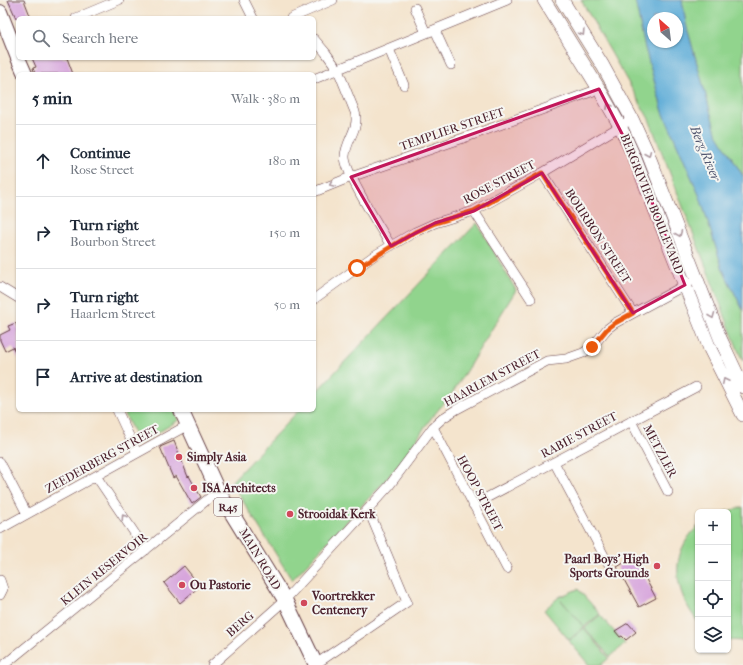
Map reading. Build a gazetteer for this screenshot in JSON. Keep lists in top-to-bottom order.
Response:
{
  "streets": {
    "main road": ["R45", "MAIN ROAD"],
    "street": [
      "TEMPLIER STREET",
      "ROSE STREET",
      "BERGRIVIER BOULEVARD",
      "BOURBON STREET",
      "HAARLEM STREET",
      "RABIE STREET",
      "METZLER",
      "ZEEDERBERG STREET",
      "HOOP STREET",
      "KLEIN RESERVOIR",
      "BERG"
    ]
  },
  "crossings": [
    ["TEMPLIER STREET", "BERGRIVIER BOULEVARD"],
    ["ROSE STREET", "BERGRIVIER BOULEVARD"],
    ["ROSE STREET", "BOURBON STREET"],
    ["BERGRIVIER BOULEVARD", "HAARLEM STREET"],
    ["BOURBON STREET", "HAARLEM STREET"],
    ["HAARLEM STREET", "HOOP STREET"],
    ["HAARLEM STREET", "MAIN ROAD"],
    ["HAARLEM STREET", "BERG"],
    ["RABIE STREET", "METZLER"],
    ["RABIE STREET", "HOOP STREET"],
    ["ZEEDERBERG STREET", "MAIN ROAD"],
    ["MAIN ROAD", "KLEIN RESERVOIR"],
    ["MAIN ROAD", "BERG"]
  ],
  "water": ["Berg River"],
  "places": [
    "Simply Asia",
    "ISA Architects",
    "Strooidak Kerk",
    "Paarl Boys' High Sports Grounds",
    "Ou Pastorie",
    "Voortrekker Centenery"
  ],
  "north": "top left",
  "page": {
    "search": "Search here",
    "heading": ["5 min", "Walk · 380 m"],
    "list": [
      ["Continue", "Rose Street", "180 m"],
      ["Turn right", "Bourbon Street", "150 m"],
      ["Turn right", "Haarlem Street", "50 m"],
      "Arrive at destination"
    ],
    "map_buttons": ["+", "−"]
  }
}
